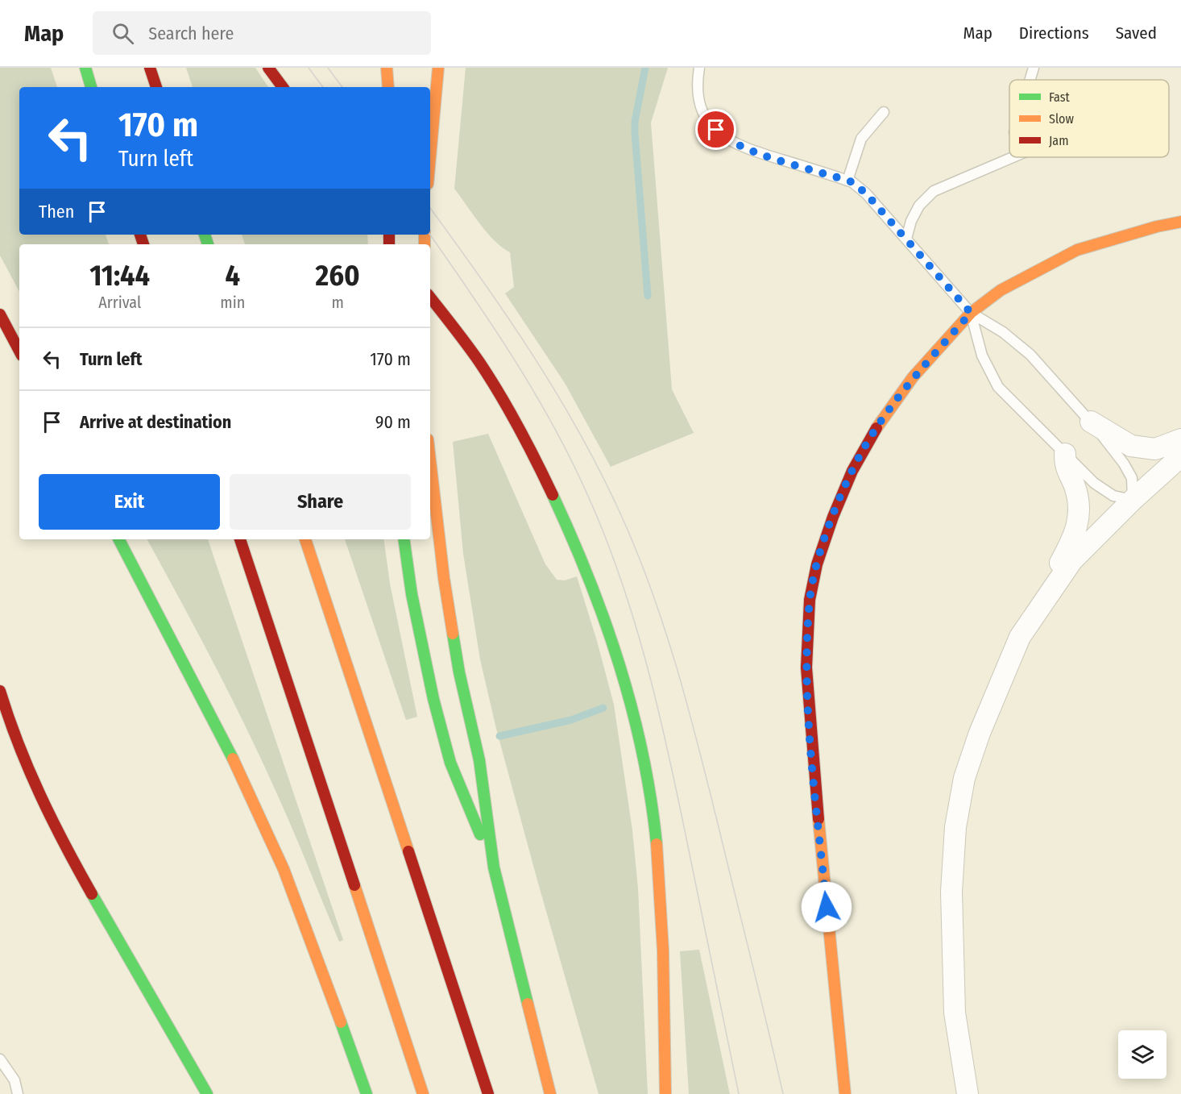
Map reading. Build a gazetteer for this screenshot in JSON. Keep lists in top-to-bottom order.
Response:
{
  "legend": ["Fast", "Slow", "Jam"],
  "page": {
    "header": "Map",
    "search": "Search here",
    "nav": ["Map", "Directions", "Saved"],
    "turn": ["170 m", "Turn left"],
    "then": "Then",
    "eta": [
      "11:44",
      "Arrival",
      "4",
      "min",
      "260",
      "m"
    ],
    "list": [
      {
        "name": "Turn left",
        "value": "170 m"
      },
      {
        "name": "Arrive at destination",
        "value": "90 m"
      }
    ],
    "buttons": ["Exit", "Share"]
  }
}
